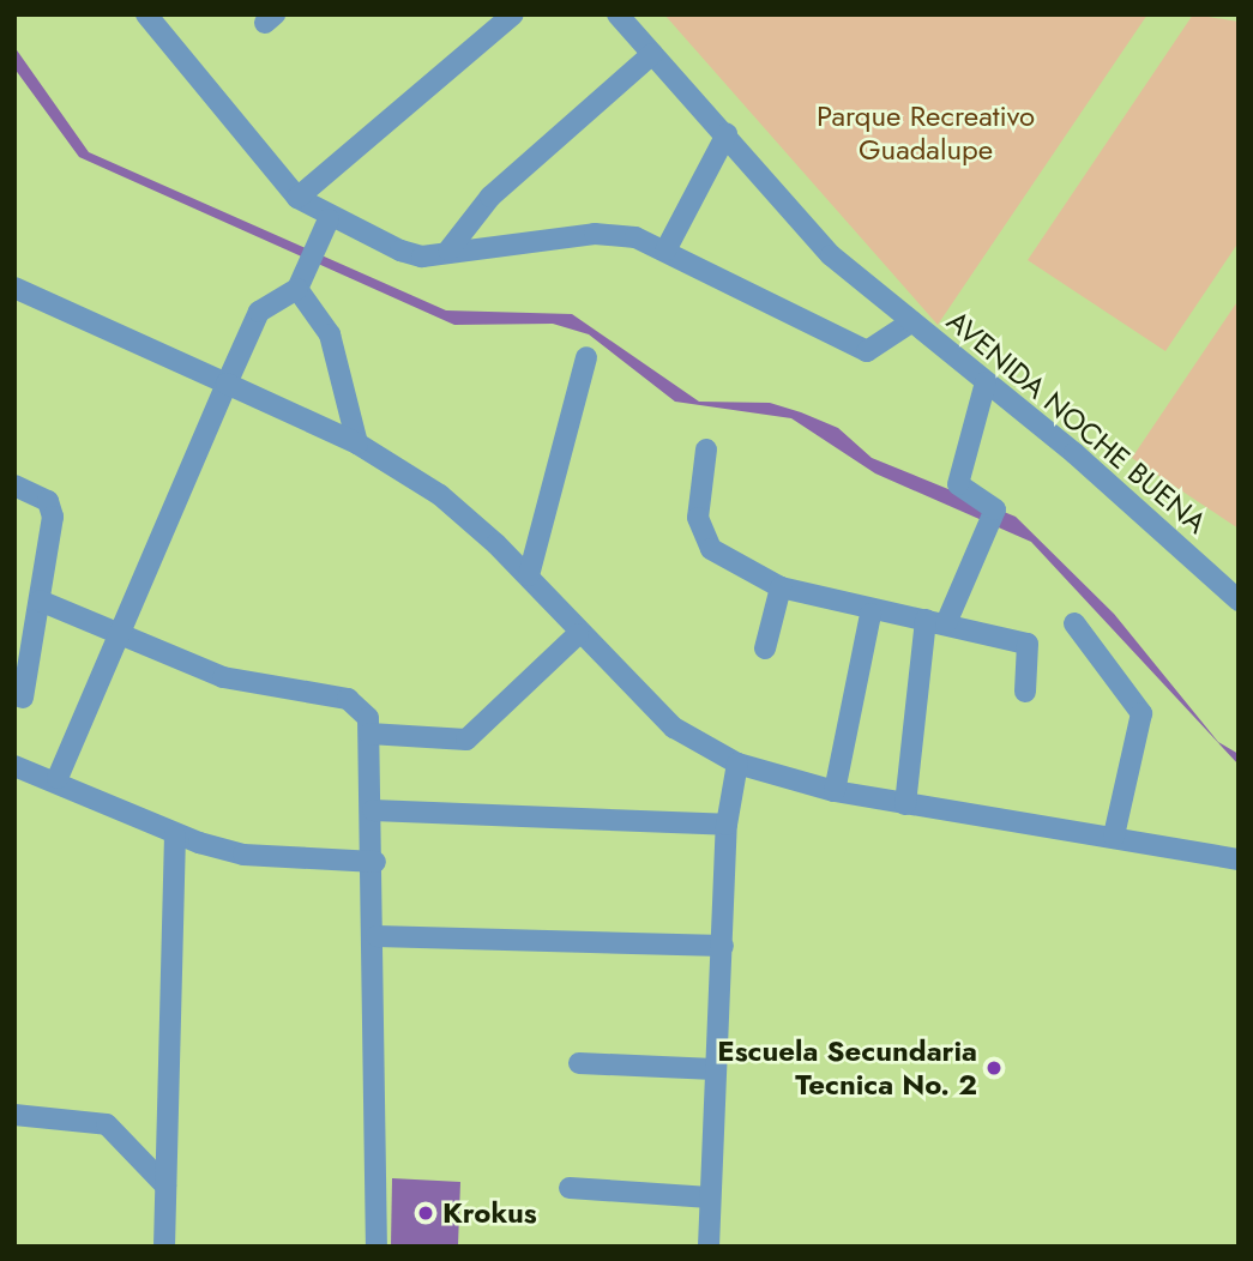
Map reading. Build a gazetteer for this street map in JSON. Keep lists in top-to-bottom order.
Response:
{
  "streets": {
    "street": ["AVENIDA NOCHE BUENA"]
  },
  "parks": ["Parque Recreativo Guadalupe"],
  "places": ["Escuela Secundaria Tecnica No. 2", "Krokus"]
}
